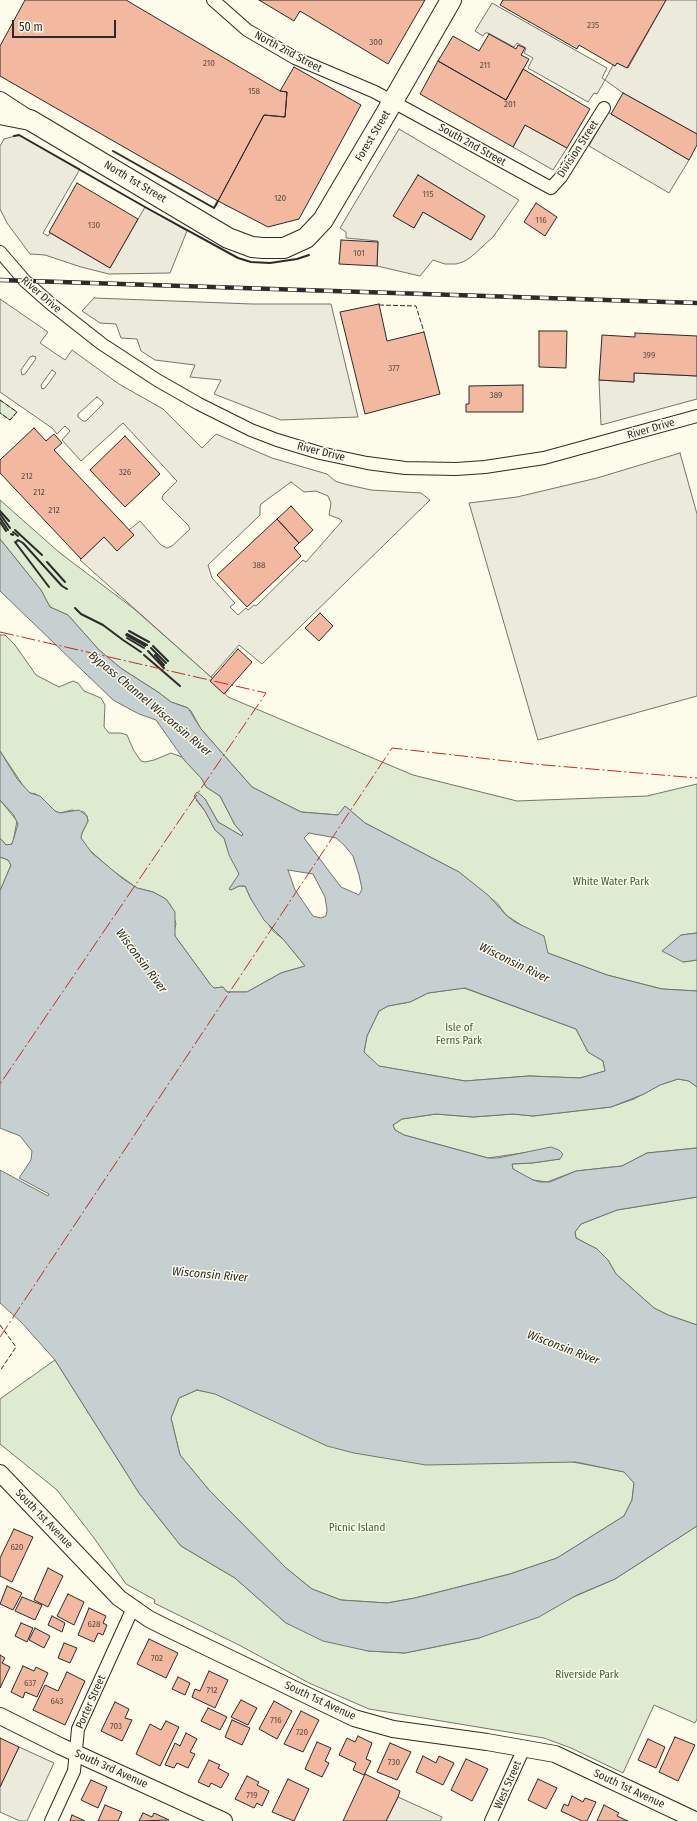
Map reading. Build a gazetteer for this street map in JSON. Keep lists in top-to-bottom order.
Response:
{
  "streets": {
    "main road": ["Forest Street", "North 1st Street"],
    "street": [
      "North 2nd Street",
      "South 2nd Street",
      "Division Street",
      "River Drive",
      "South 1st Avenue",
      "Porter Street",
      "South 3rd Avenue",
      "West Street"
    ]
  },
  "crossings": [
    ["North 2nd Street", "Forest Street"],
    ["North 2nd Street", "South 2nd Street"],
    ["Forest Street", "South 2nd Street"],
    ["Forest Street", "North 1st Street"],
    ["South 2nd Street", "Division Street"],
    ["South 1st Avenue", "Porter Street"],
    ["South 1st Avenue", "West Street"],
    ["Porter Street", "South 3rd Avenue"]
  ],
  "water": ["Bypass Channel Wisconsin River", "Wisconsin River"],
  "parks": [
    "White Water Park",
    "Isle of Ferns Park",
    "Picnic Island",
    "Riverside Park"
  ],
  "house_numbers": [
    "235",
    "300",
    "210",
    "211",
    "158",
    "201",
    "115",
    "120",
    "116",
    "130",
    "101",
    "399",
    "377",
    "389",
    "326",
    "212",
    "212",
    "212",
    "388",
    "620",
    "628",
    "702",
    "637",
    "712",
    "643",
    "716",
    "703",
    "720",
    "730",
    "719"
  ],
  "scale_bar": "50 m"
}
